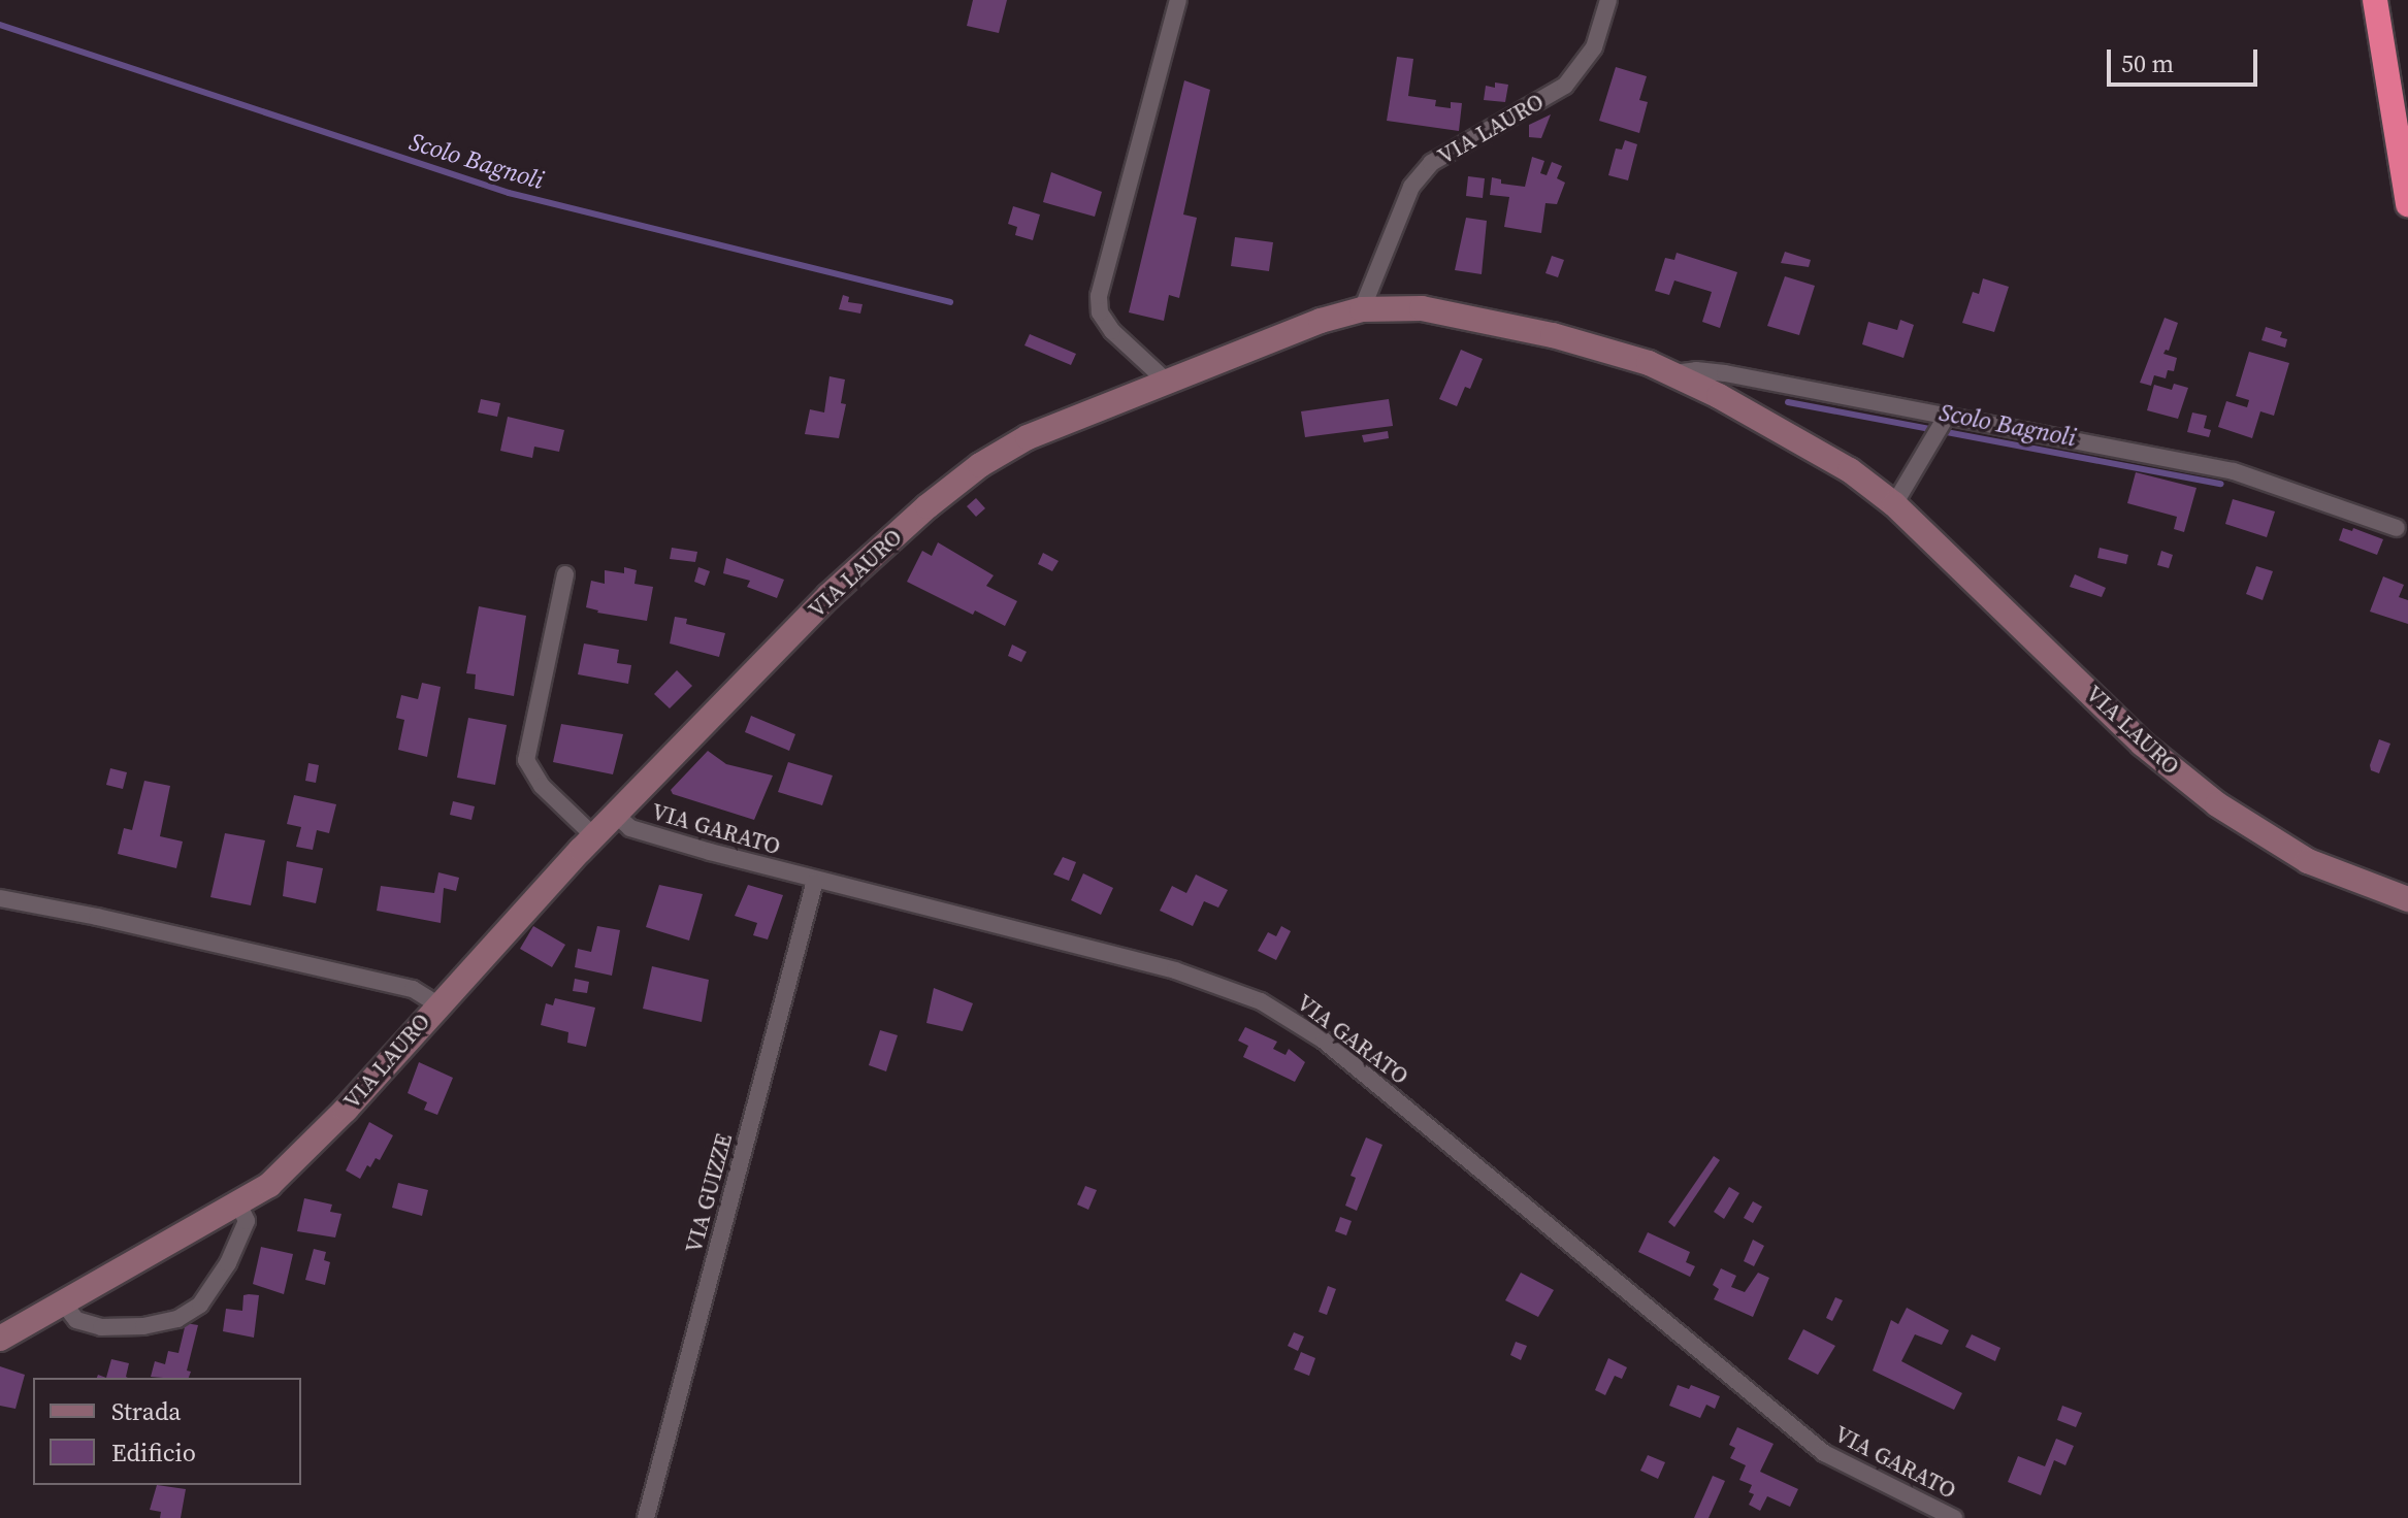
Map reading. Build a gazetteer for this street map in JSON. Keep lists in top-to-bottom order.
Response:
{
  "streets": {
    "street": ["VIA LAURO", "VIA GARATO", "VIA GUIZZE"]
  },
  "crossings": [
    ["VIA LAURO", "VIA GARATO"],
    ["VIA GARATO", "VIA GUIZZE"]
  ],
  "water": ["Scolo Bagnoli"],
  "legend": ["Strada", "Edificio"],
  "scale_bar": "50 m"
}
